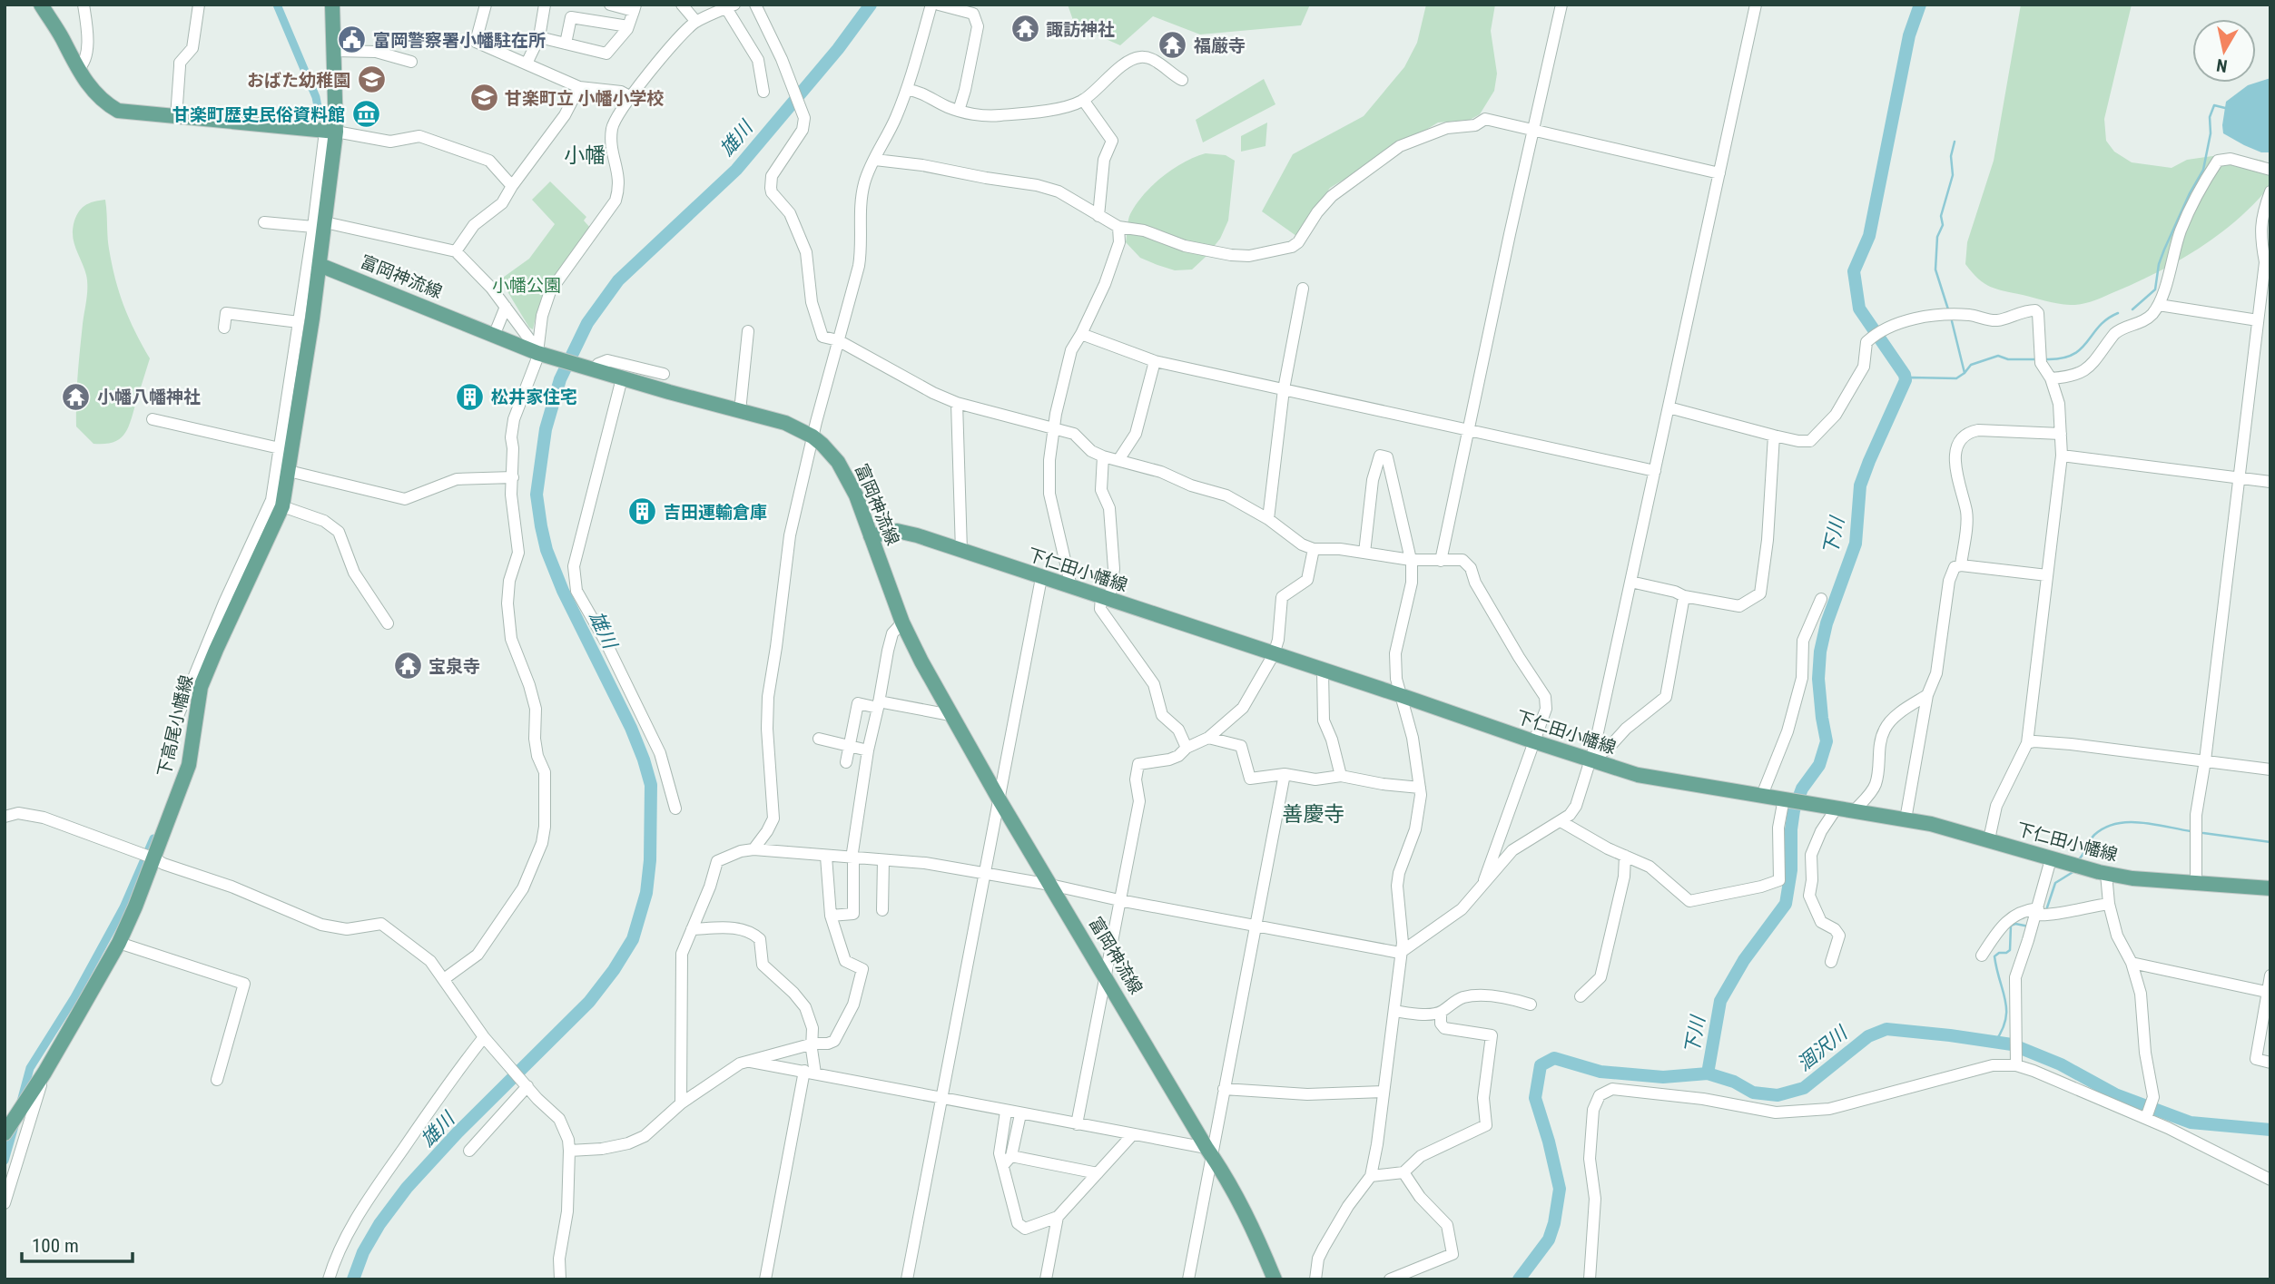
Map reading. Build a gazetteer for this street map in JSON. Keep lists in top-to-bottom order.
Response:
{
  "streets": {
    "main road": ["富岡神流線", "下仁田小幡線", "下高尾小幡線"]
  },
  "crossings": [
    ["富岡神流線", "下仁田小幡線"],
    ["富岡神流線", "下高尾小幡線"]
  ],
  "districts": ["小幡", "善慶寺"],
  "water": ["雄川", "下川", "涸沢川"],
  "parks": ["小幡公園"],
  "places": {
    "temple": [
      "諏訪神社",
      "福厳寺",
      "小幡八幡神社",
      "宝泉寺"
    ],
    "public building": ["富岡警察署小幡駐在所"],
    "school or university": ["おばた幼稚園", "甘楽町立 小幡小学校"],
    "museum": ["甘楽町歴史民俗資料館"],
    "building": ["松井家住宅", "吉田運輸倉庫"]
  },
  "scale_bar": "100 m",
  "north": "bottom"
}
